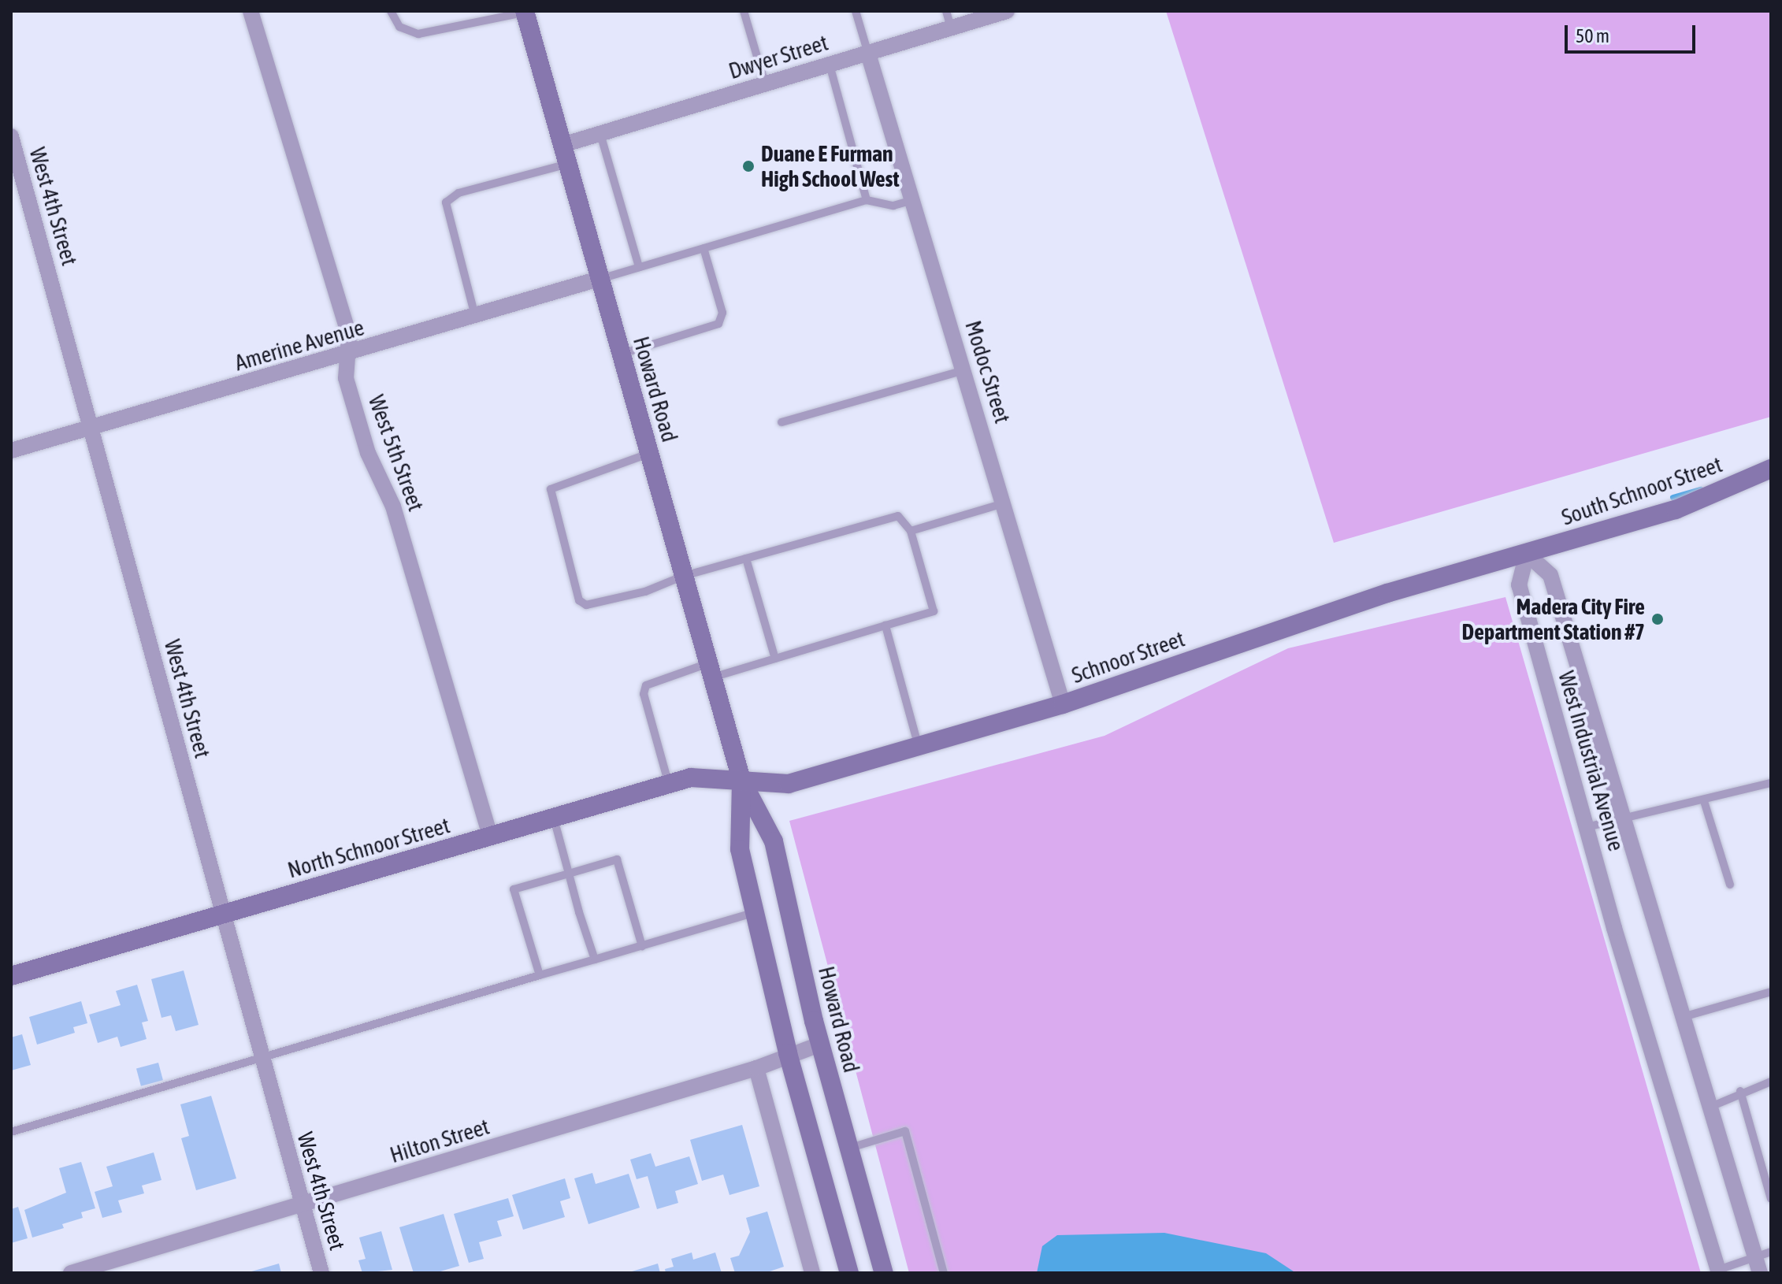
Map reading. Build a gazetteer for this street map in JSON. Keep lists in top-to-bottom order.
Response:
{
  "streets": {
    "street": [
      "Dwyer Street",
      "West 4th Street",
      "Amerine Avenue",
      "Modoc Street",
      "Howard Road",
      "West 5th Street",
      "South Schnoor Street",
      "Schnoor Street",
      "West Industrial Avenue",
      "North Schnoor Street",
      "Hilton Street"
    ]
  },
  "crossings": [
    ["Dwyer Street", "Modoc Street"],
    ["Dwyer Street", "Howard Road"],
    ["West 4th Street", "Amerine Avenue"],
    ["West 4th Street", "North Schnoor Street"],
    ["West 4th Street", "Hilton Street"],
    ["Amerine Avenue", "Howard Road"],
    ["Amerine Avenue", "West 5th Street"],
    ["Modoc Street", "Schnoor Street"],
    ["Howard Road", "Schnoor Street"],
    ["Howard Road", "North Schnoor Street"],
    ["Howard Road", "Hilton Street"],
    ["West 5th Street", "North Schnoor Street"],
    ["South Schnoor Street", "Schnoor Street"],
    ["South Schnoor Street", "West Industrial Avenue"],
    ["Schnoor Street", "West Industrial Avenue"],
    ["Schnoor Street", "North Schnoor Street"]
  ],
  "places": ["Duane E Furman High School West", "Madera City Fire Department Station #7"],
  "scale_bar": "50 m"
}
